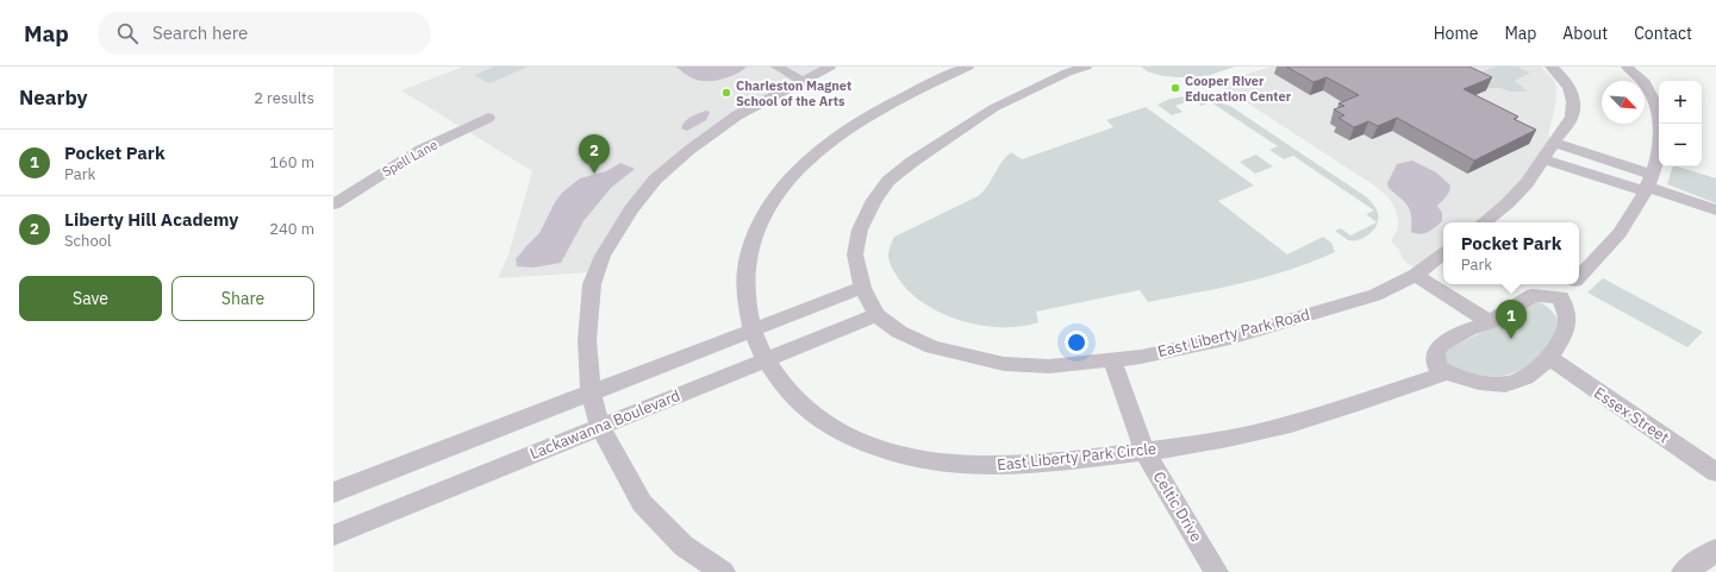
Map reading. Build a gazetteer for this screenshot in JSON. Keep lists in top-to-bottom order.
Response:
{
  "streets": {
    "street": [
      "Spell Lane",
      "East Liberty Park Road",
      "Essex Street",
      "Lackawanna Boulevard",
      "East Liberty Park Circle",
      "Celtic Drive"
    ]
  },
  "crossings": [
    ["East Liberty Park Road", "Lackawanna Boulevard"],
    ["East Liberty Park Road", "Celtic Drive"],
    ["Lackawanna Boulevard", "East Liberty Park Circle"],
    ["East Liberty Park Circle", "Celtic Drive"]
  ],
  "places": ["Cooper River Education Center", "Charleston Magnet School of the Arts"],
  "north": "bottom right",
  "page": {
    "header": "Map",
    "search": "Search here",
    "nav": [
      "Home",
      "Map",
      "About",
      "Contact"
    ],
    "heading": ["Nearby", "2 results"],
    "map_buttons": ["+", "−"],
    "list": [
      {
        "mark": "1",
        "name": "Pocket Park",
        "note": "Park",
        "value": "160 m"
      },
      {
        "mark": "2",
        "name": "Liberty Hill Academy",
        "note": "School",
        "value": "240 m"
      }
    ],
    "pins": ["2", "1"],
    "popup": ["Pocket Park", "Park"],
    "buttons": ["Save", "Share"]
  }
}
